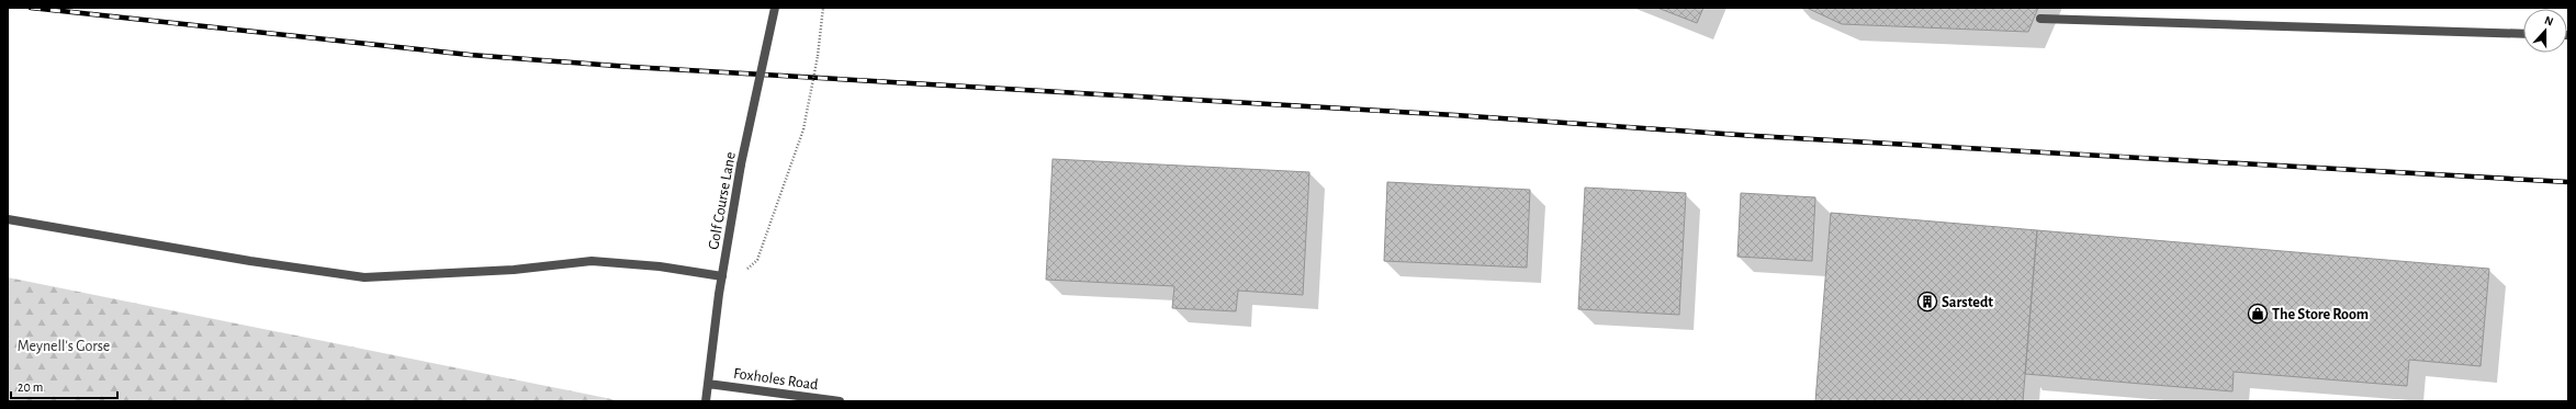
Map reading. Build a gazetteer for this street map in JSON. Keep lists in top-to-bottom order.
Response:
{
  "streets": {
    "street": ["Golf Course Lane", "Foxholes Road"]
  },
  "crossings": [
    ["Golf Course Lane", "Foxholes Road"]
  ],
  "parks": ["Meynell's Gorse"],
  "places": {
    "building": ["Sarstedt"],
    "shop": ["The Store Room"]
  },
  "scale_bar": "20 m",
  "north": "top"
}
